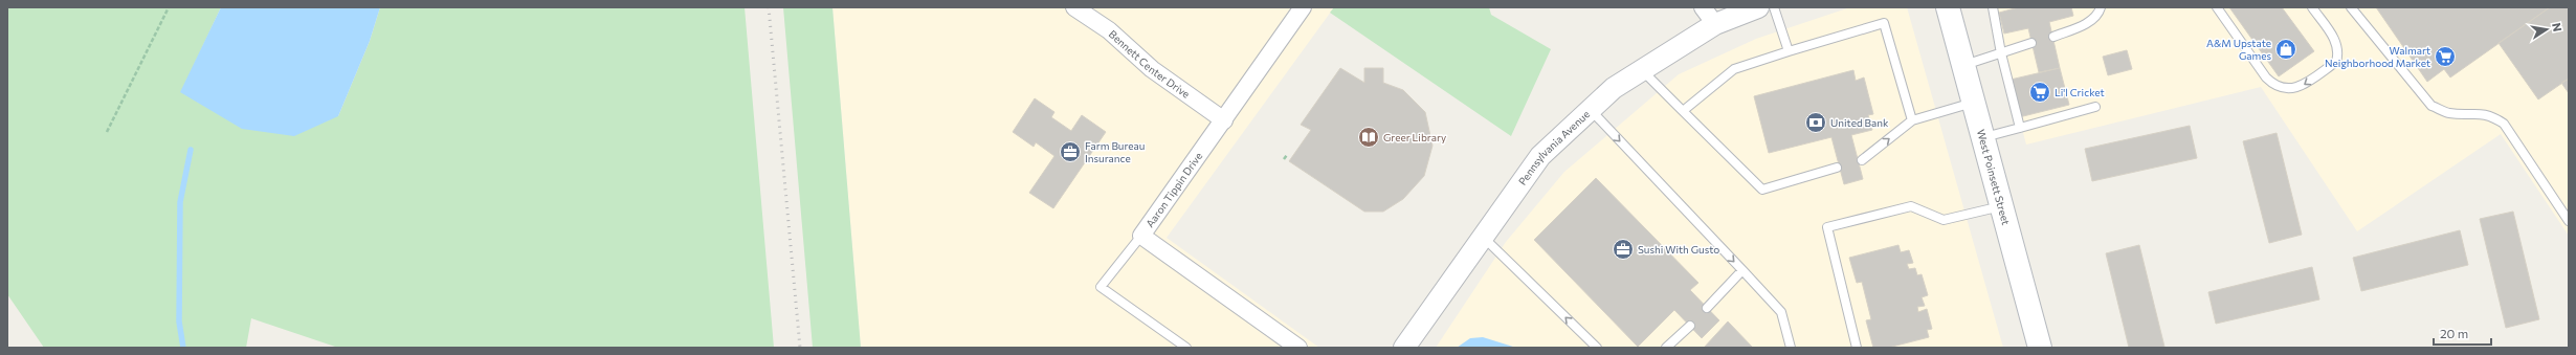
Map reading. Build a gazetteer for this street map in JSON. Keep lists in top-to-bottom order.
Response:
{
  "streets": {
    "main road": ["West Poinsett Street"],
    "street": ["Bennett Center Drive", "Pennsylvania Avenue", "Aaron Tippin Drive"]
  },
  "crossings": [
    ["Bennett Center Drive", "Aaron Tippin Drive"]
  ],
  "places": {
    "shop": ["A&M Upstate Games"],
    "supermarket": ["Walmart Neighborhood Market", "Li'l Cricket"],
    "bank": ["United Bank"],
    "library": ["Greer Library"],
    "office": ["Farm Bureau Insurance", "Sushi With Gusto"]
  },
  "scale_bar": "20 m",
  "north": "right"
}
